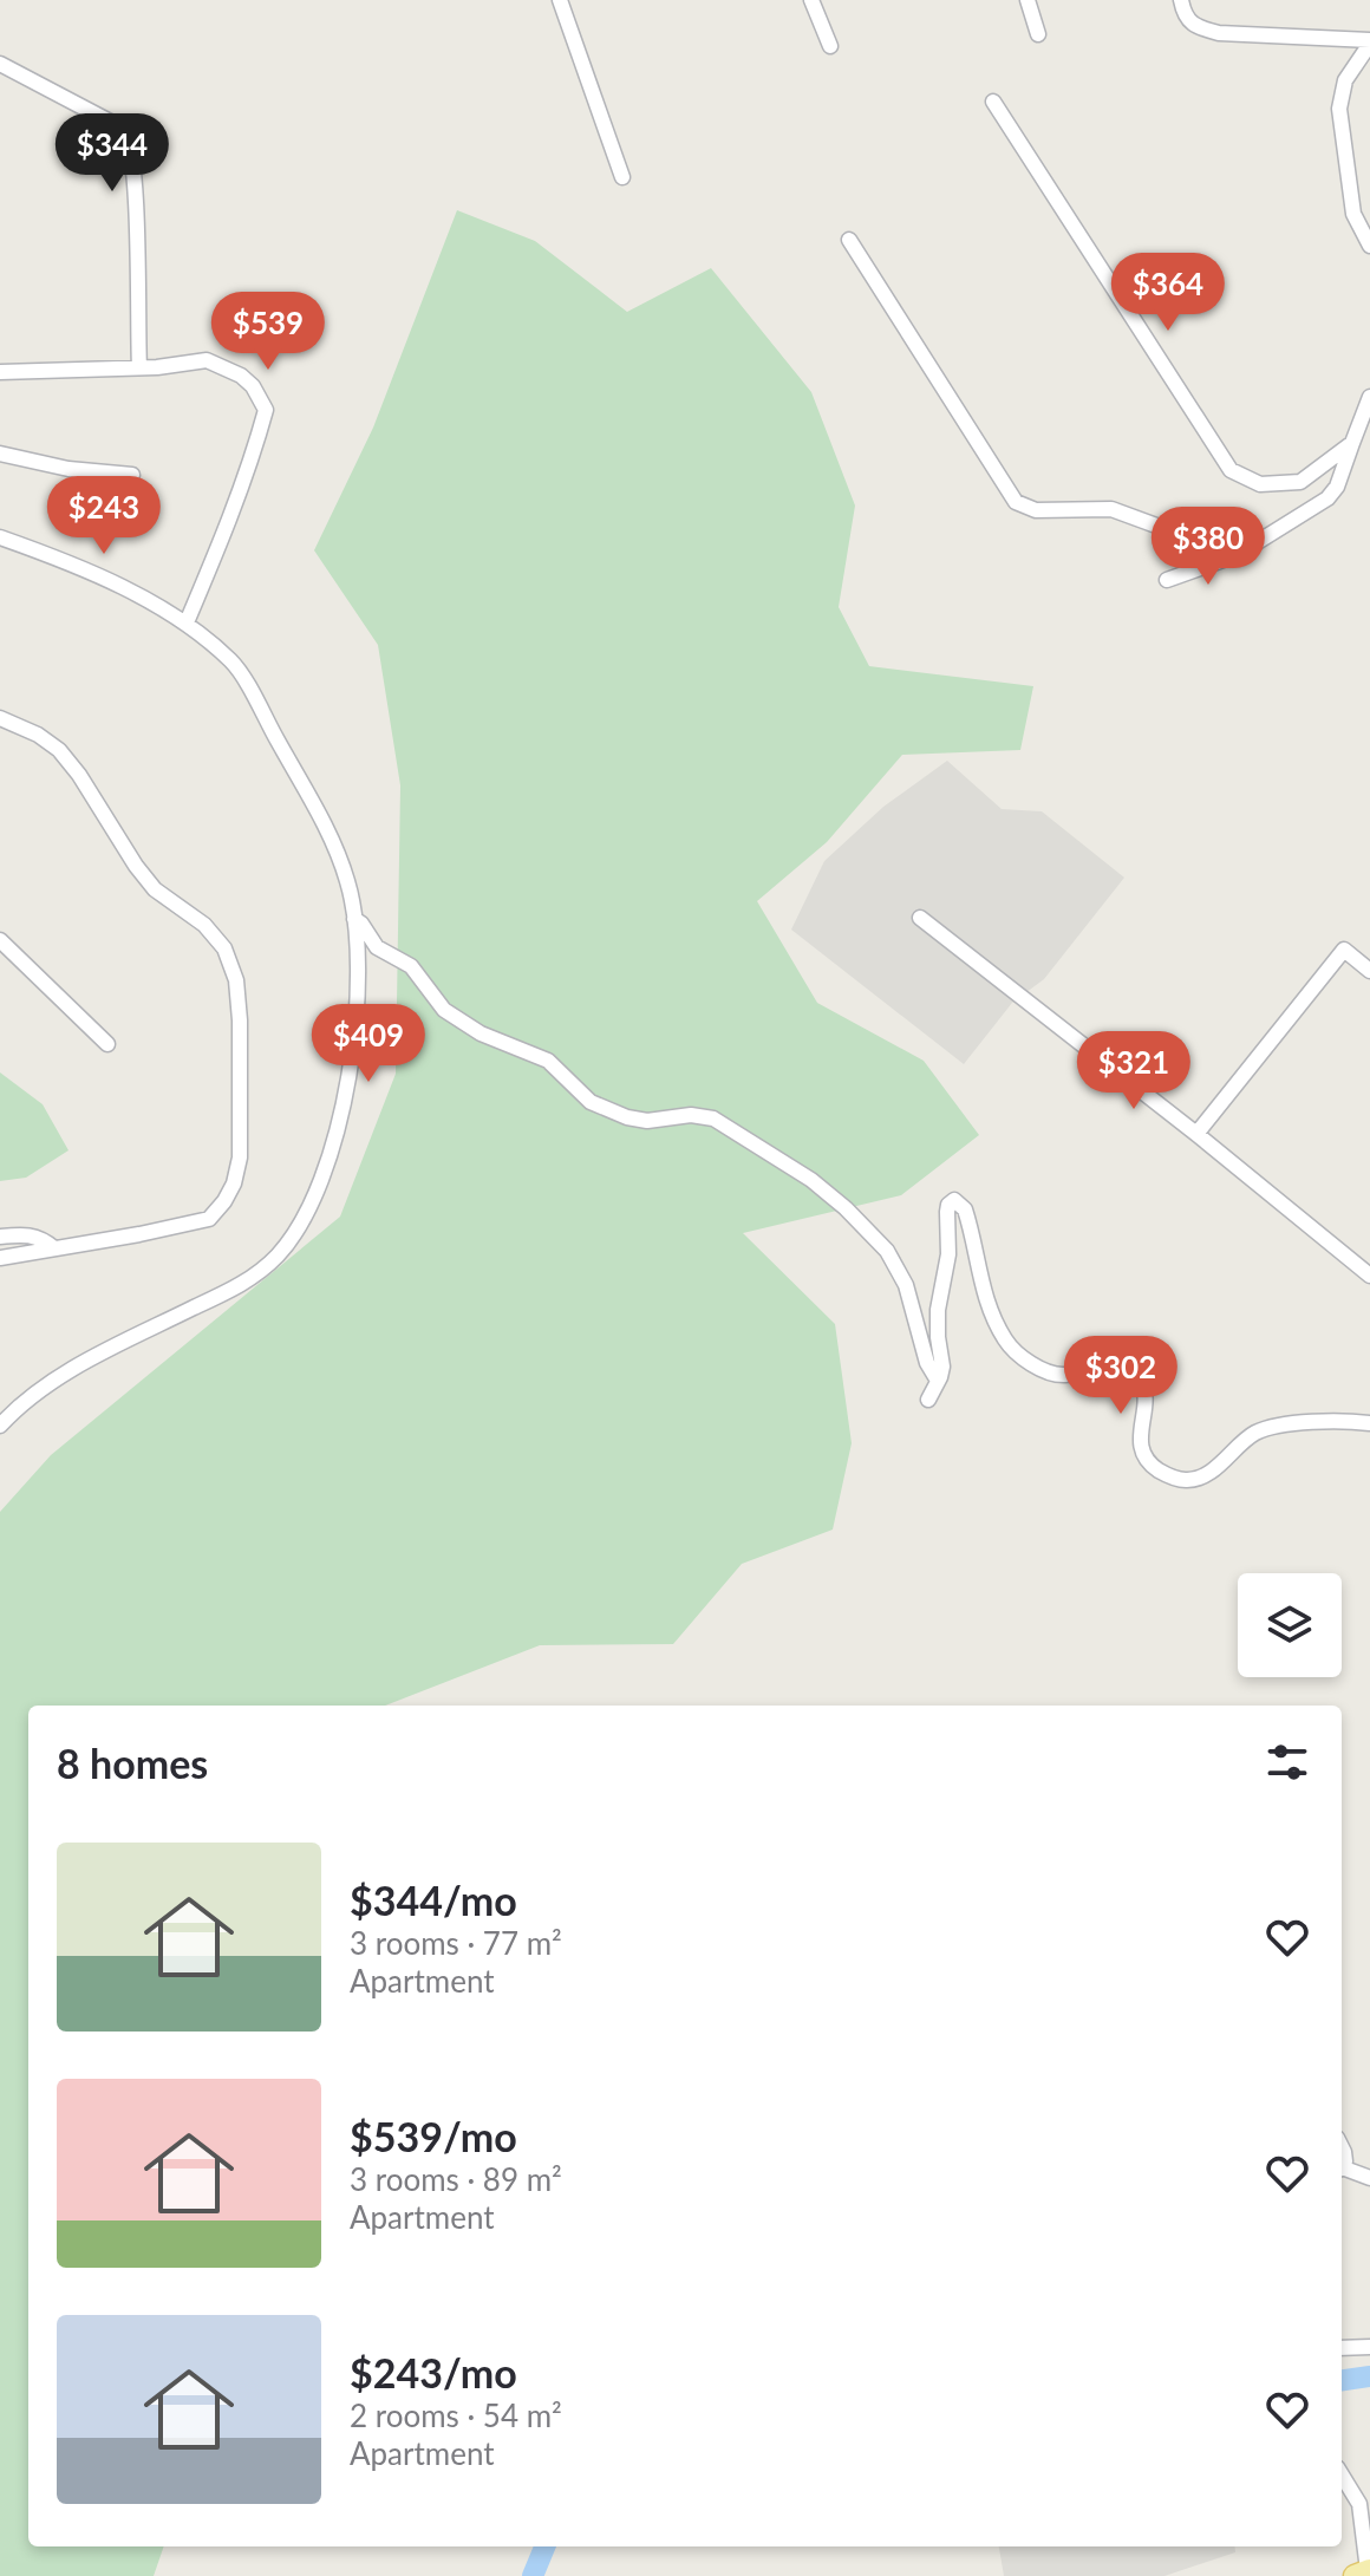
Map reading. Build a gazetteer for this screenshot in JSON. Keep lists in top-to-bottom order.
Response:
{
  "page": {
    "price": [
      "$344",
      "$364",
      "$539",
      "$243",
      "$380",
      "$409",
      "$321",
      "$302"
    ],
    "heading": "8 homes",
    "list": [
      {
        "name": "$344/mo",
        "note": "3 rooms · 77 m² · Apartment"
      },
      {
        "name": "$539/mo",
        "note": "3 rooms · 89 m² · Apartment"
      },
      {
        "name": "$243/mo",
        "note": "2 rooms · 54 m² · Apartment"
      }
    ]
  }
}
